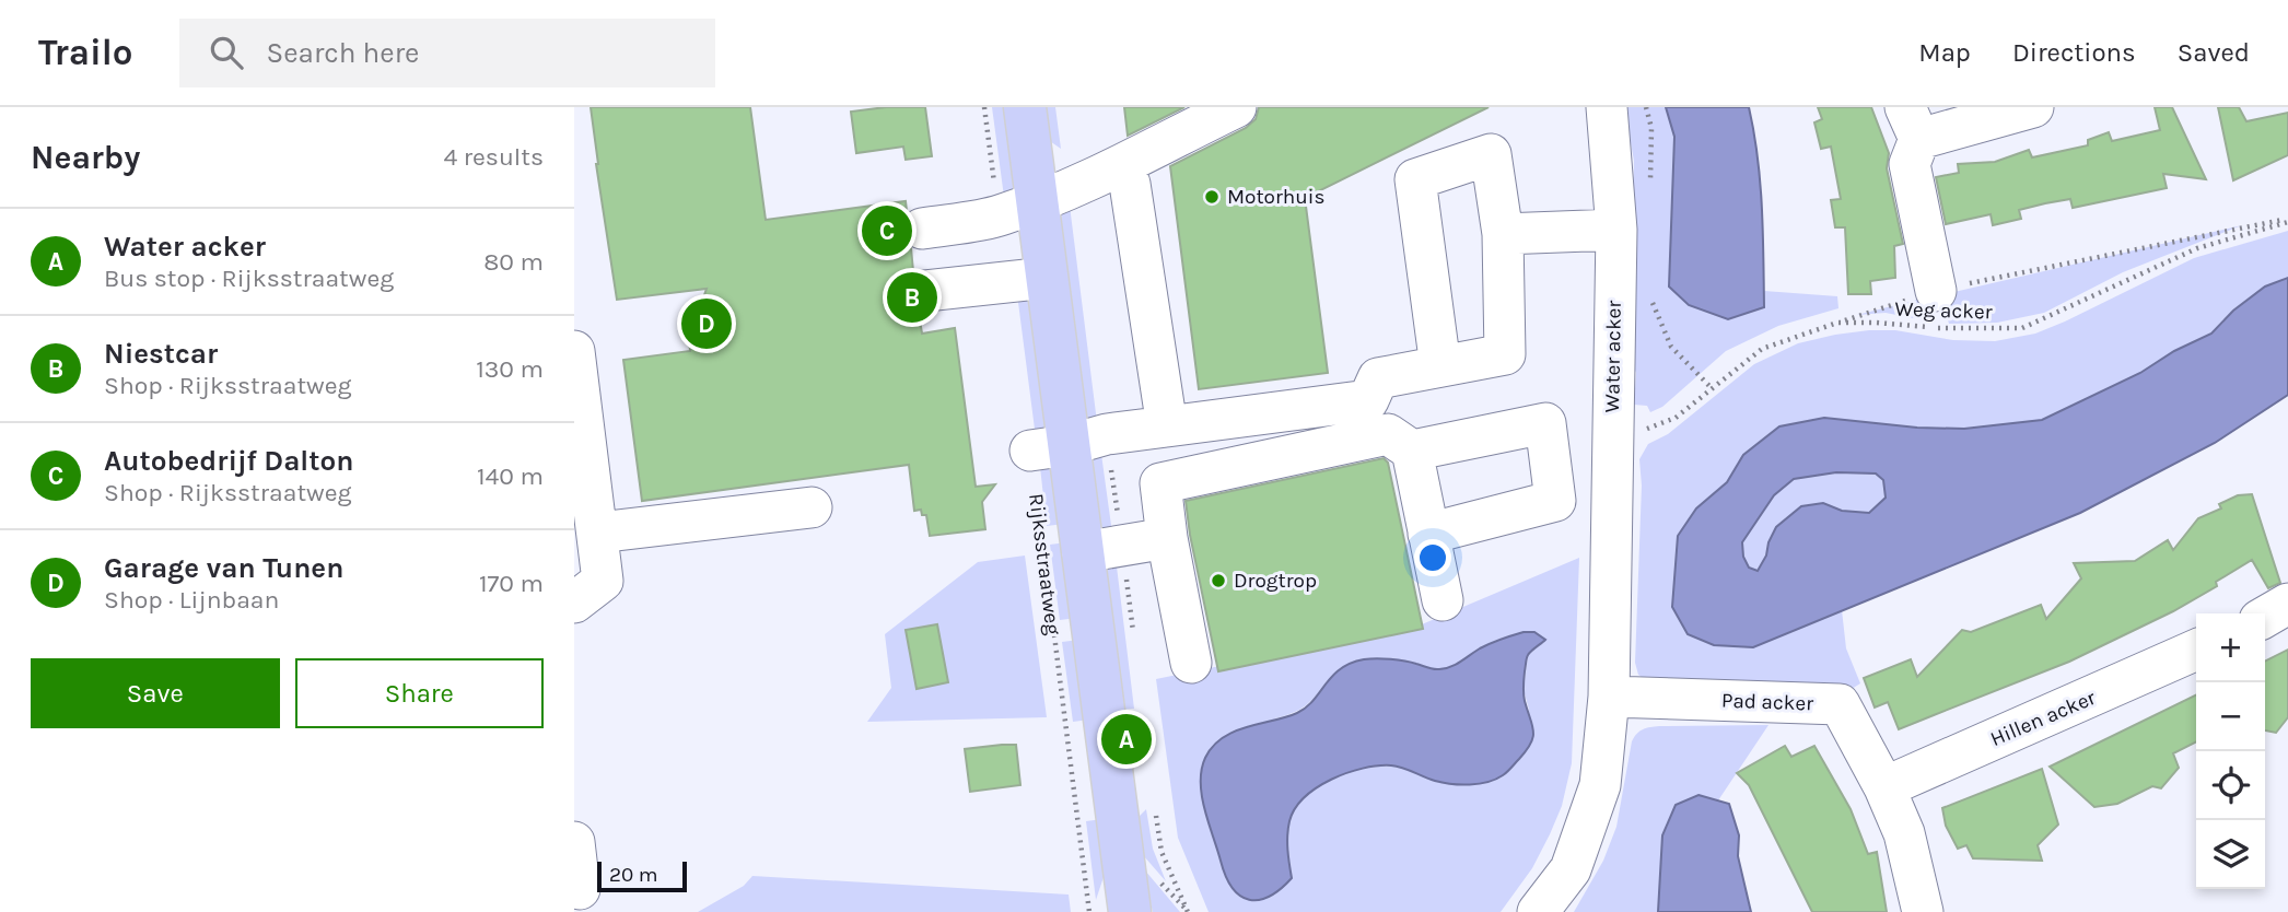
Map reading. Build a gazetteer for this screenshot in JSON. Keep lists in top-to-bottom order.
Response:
{
  "streets": {
    "main road": ["Rijksstraatweg"],
    "street": ["Water acker", "Pad acker", "Hillen acker"],
    "path": ["Weg acker"]
  },
  "crossings": [
    ["Weg acker", "Water acker"],
    ["Water acker", "Pad acker"],
    ["Pad acker", "Hillen acker"]
  ],
  "places": ["Motorhuis", "Drogtrop"],
  "scale_bar": "20 m",
  "page": {
    "header": "Trailo",
    "search": "Search here",
    "nav": ["Map", "Directions", "Saved"],
    "heading": ["Nearby", "4 results"],
    "pins": [
      "C",
      "B",
      "D",
      "A"
    ],
    "list": [
      {
        "mark": "A",
        "name": "Water acker",
        "note": "Bus stop · Rijksstraatweg",
        "value": "80 m"
      },
      {
        "mark": "B",
        "name": "Niestcar",
        "note": "Shop · Rijksstraatweg",
        "value": "130 m"
      },
      {
        "mark": "C",
        "name": "Autobedrijf Dalton",
        "note": "Shop · Rijksstraatweg",
        "value": "140 m"
      },
      {
        "mark": "D",
        "name": "Garage van Tunen",
        "note": "Shop · Lijnbaan",
        "value": "170 m"
      }
    ],
    "map_buttons": ["+", "−"],
    "buttons": ["Save", "Share"],
    "scale": "20 m"
  }
}
